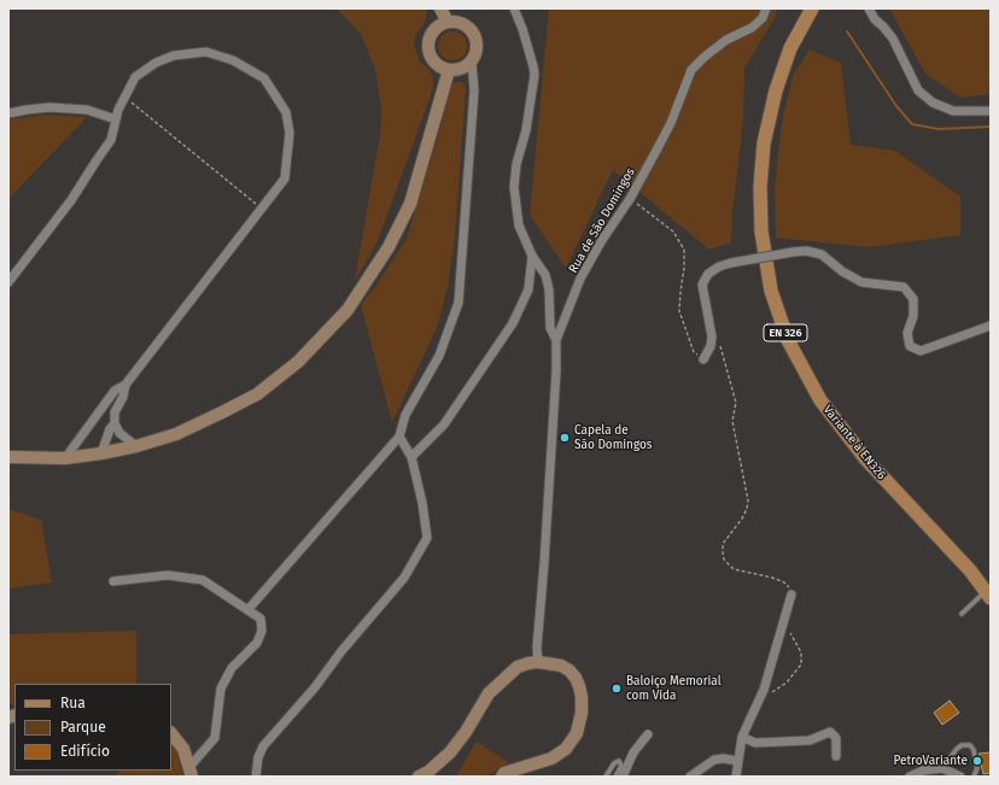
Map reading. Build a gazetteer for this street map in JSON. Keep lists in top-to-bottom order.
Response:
{
  "streets": {
    "main road": ["EN 326", "Variante à EN326"],
    "street": ["Rua de São Domingos"]
  },
  "places": ["Capela de São Domingos", "Baloiço Memorial com Vida", "PetroVariante"],
  "legend": ["Rua", "Parque", "Edifício"]
}
